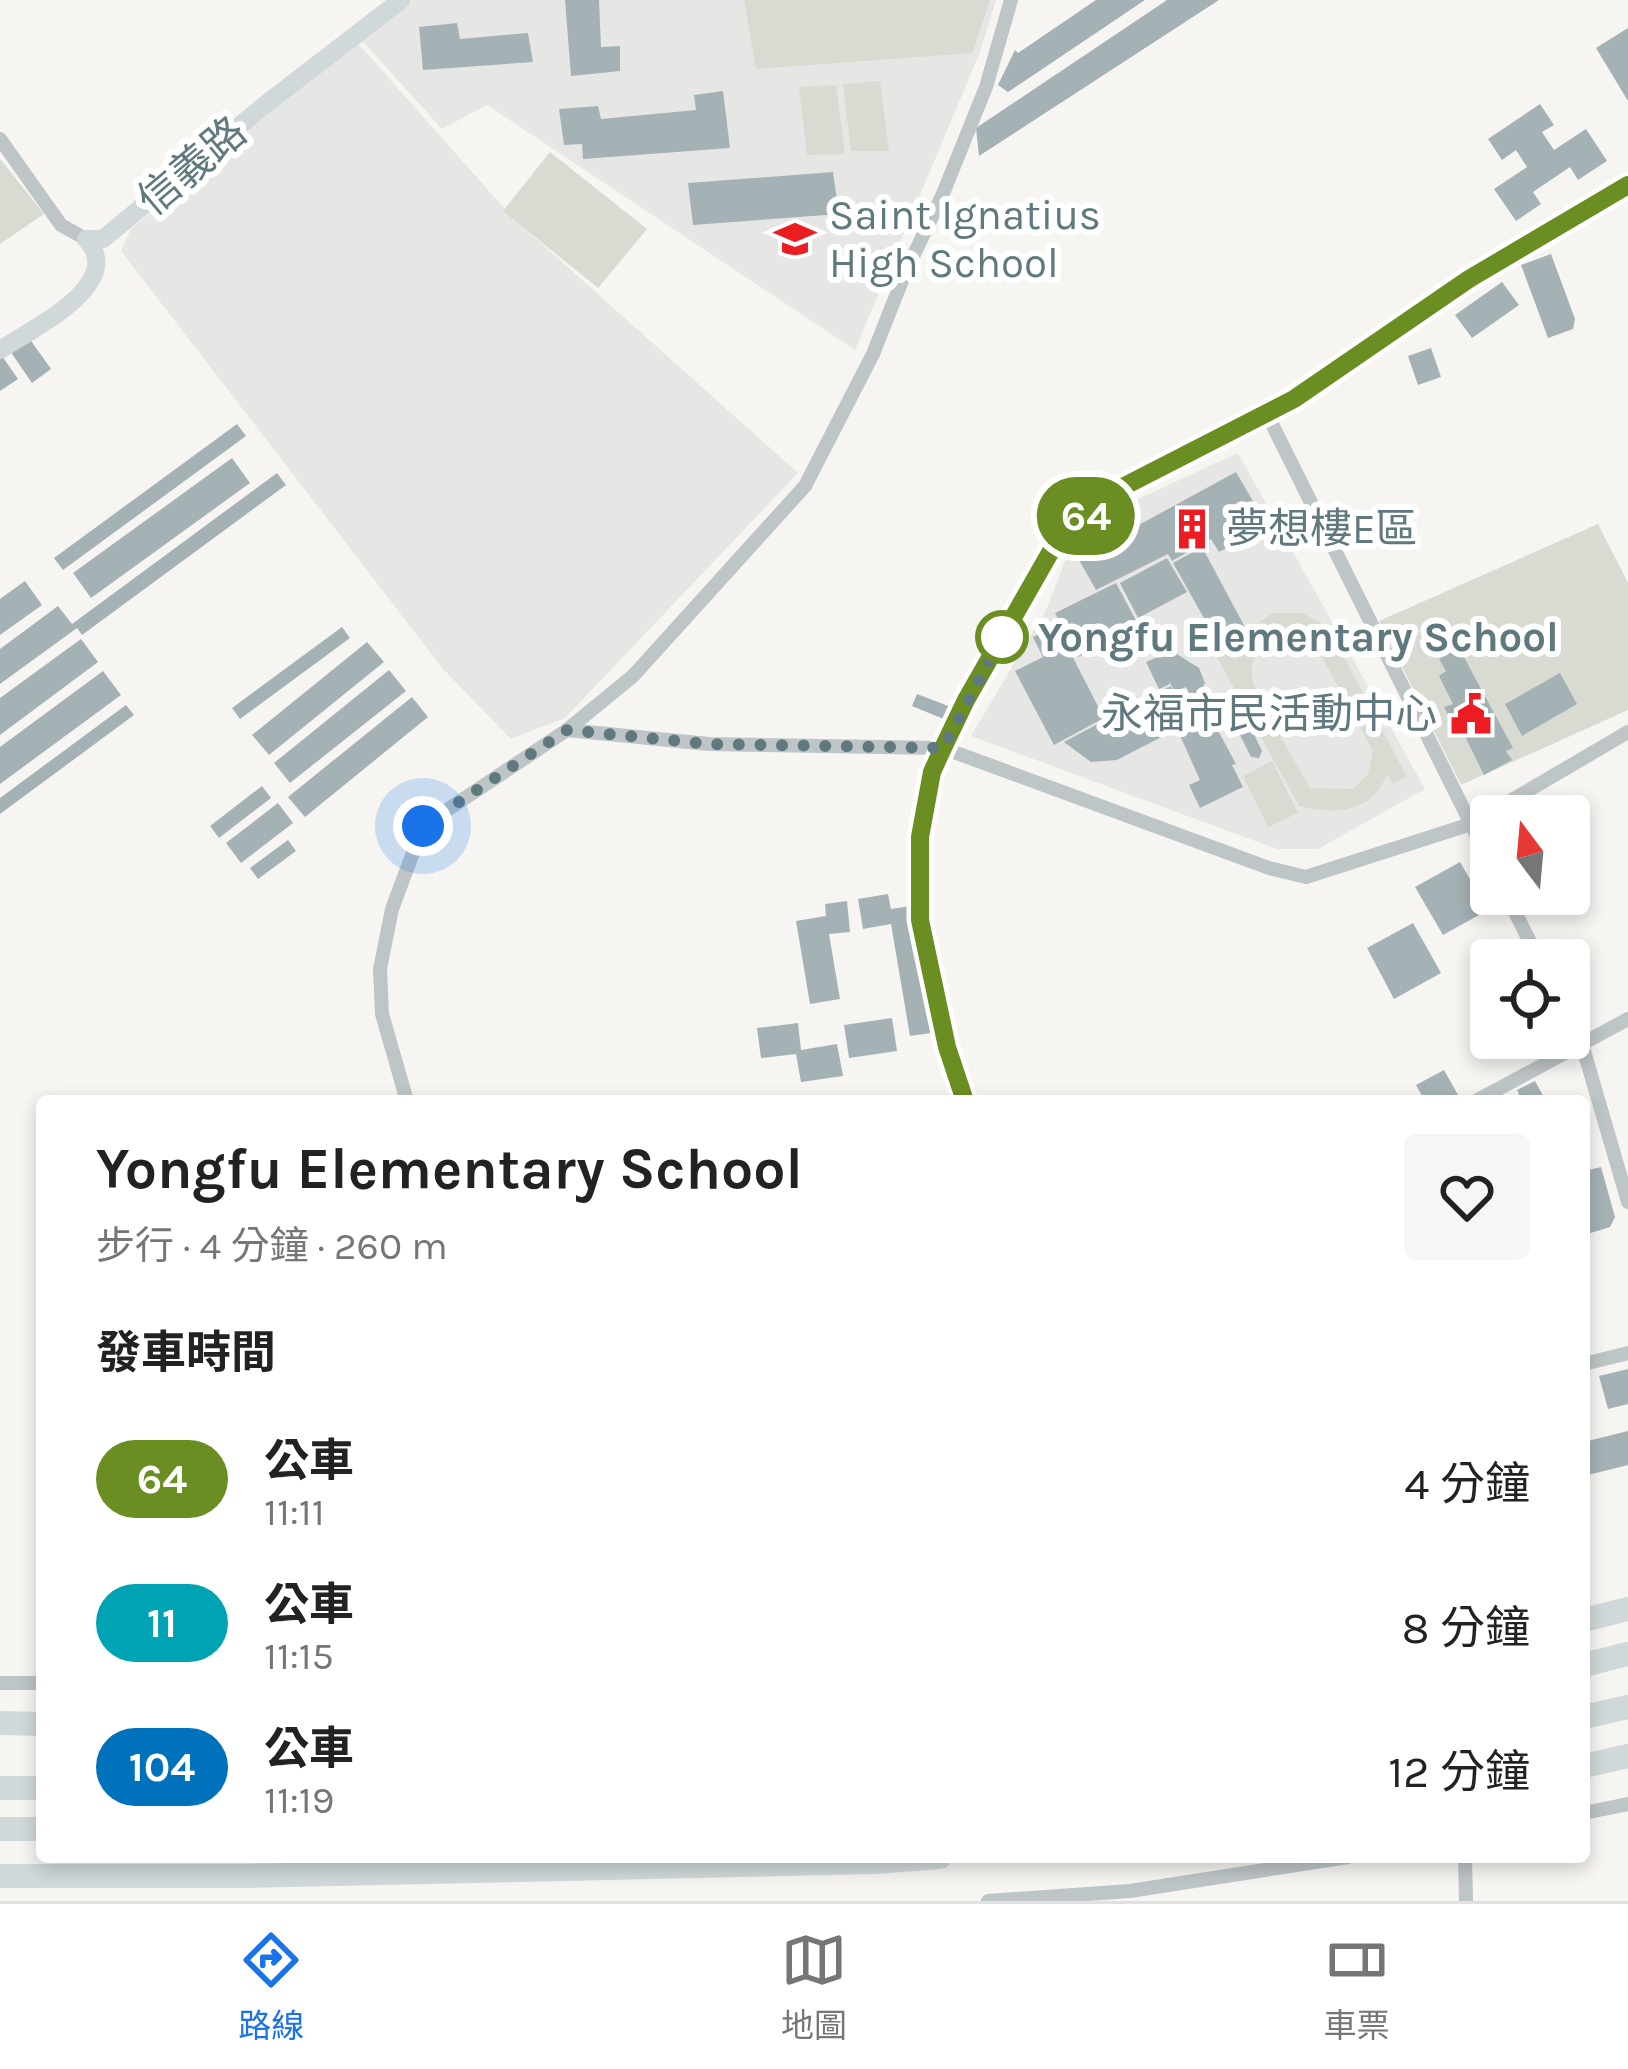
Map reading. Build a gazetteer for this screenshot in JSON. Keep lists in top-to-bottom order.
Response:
{
  "streets": {
    "street": ["信義路"]
  },
  "places": {
    "school or university": ["Saint Ignatius High School"],
    "building": ["夢想樓E區"],
    "other": ["Yongfu Elementary School"],
    "public building": ["永福市民活動中心"]
  },
  "lines": ["bus line 64"],
  "north": "top",
  "page": {
    "on_map": "64",
    "heading": [
      ["Yongfu Elementary School", "步行 · 4 分鐘 · 260 m"],
      "發車時間"
    ],
    "list": [
      {
        "mark": "64",
        "name": "公車",
        "note": "11:11",
        "value": "4 分鐘"
      },
      {
        "mark": "11",
        "name": "公車",
        "note": "11:15",
        "value": "8 分鐘"
      },
      {
        "mark": "104",
        "name": "公車",
        "note": "11:19",
        "value": "12 分鐘"
      }
    ],
    "tabs": ["路線", "地圖", "車票"]
  }
}
